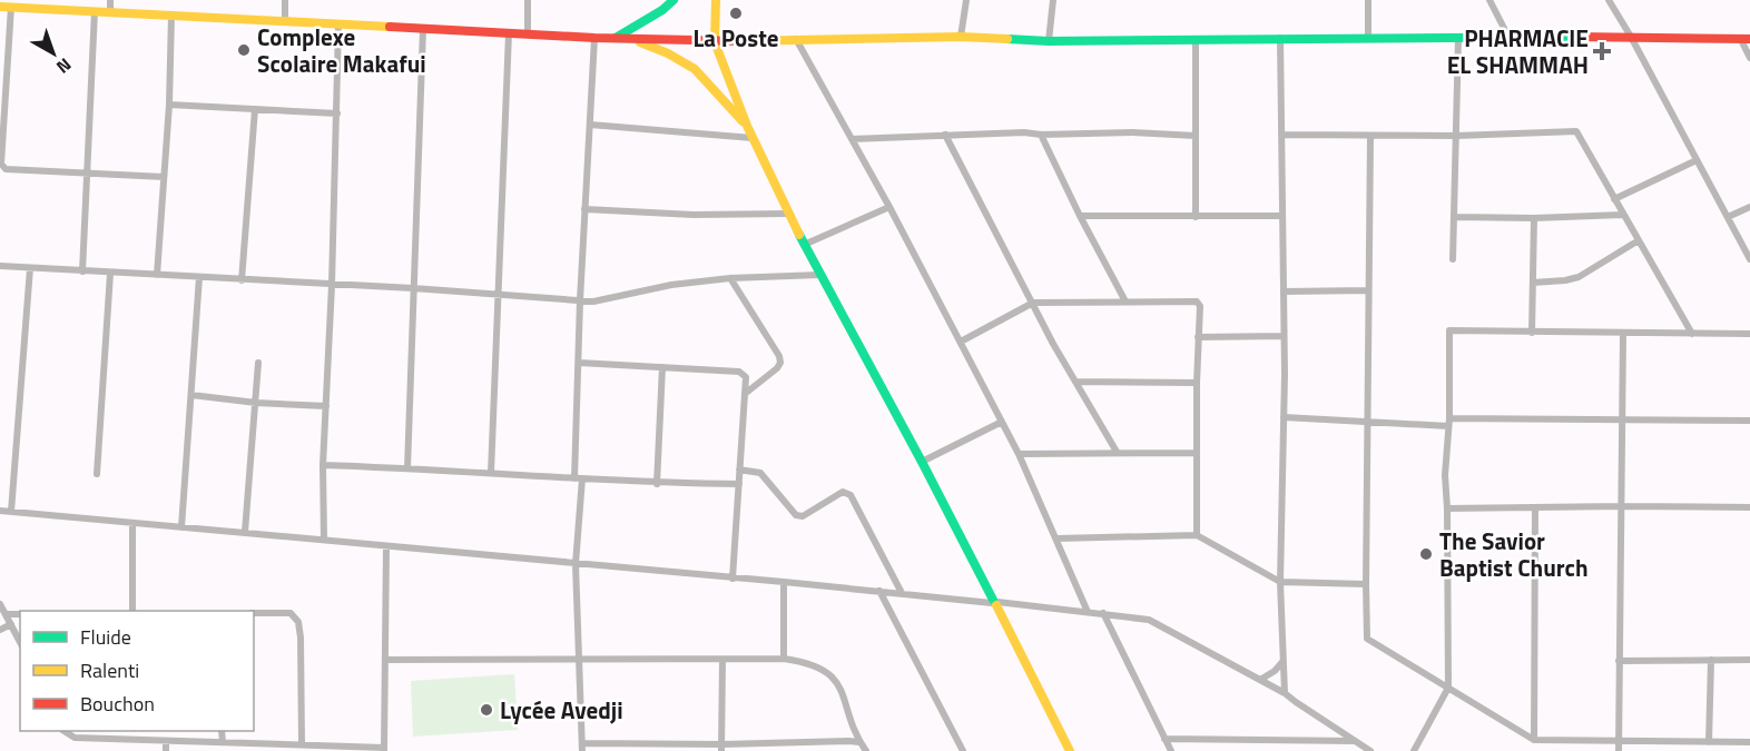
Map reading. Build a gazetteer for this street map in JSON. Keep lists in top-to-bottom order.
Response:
{
  "places": {
    "other": [
      "La Poste",
      "Complexe Scolaire Makafui",
      "The Savior Baptist Church",
      "Lycée Avedji"
    ],
    "health": ["PHARMACIE EL SHAMMAH"]
  },
  "legend": ["Fluide", "Ralenti", "Bouchon"],
  "north": "bottom right"
}
